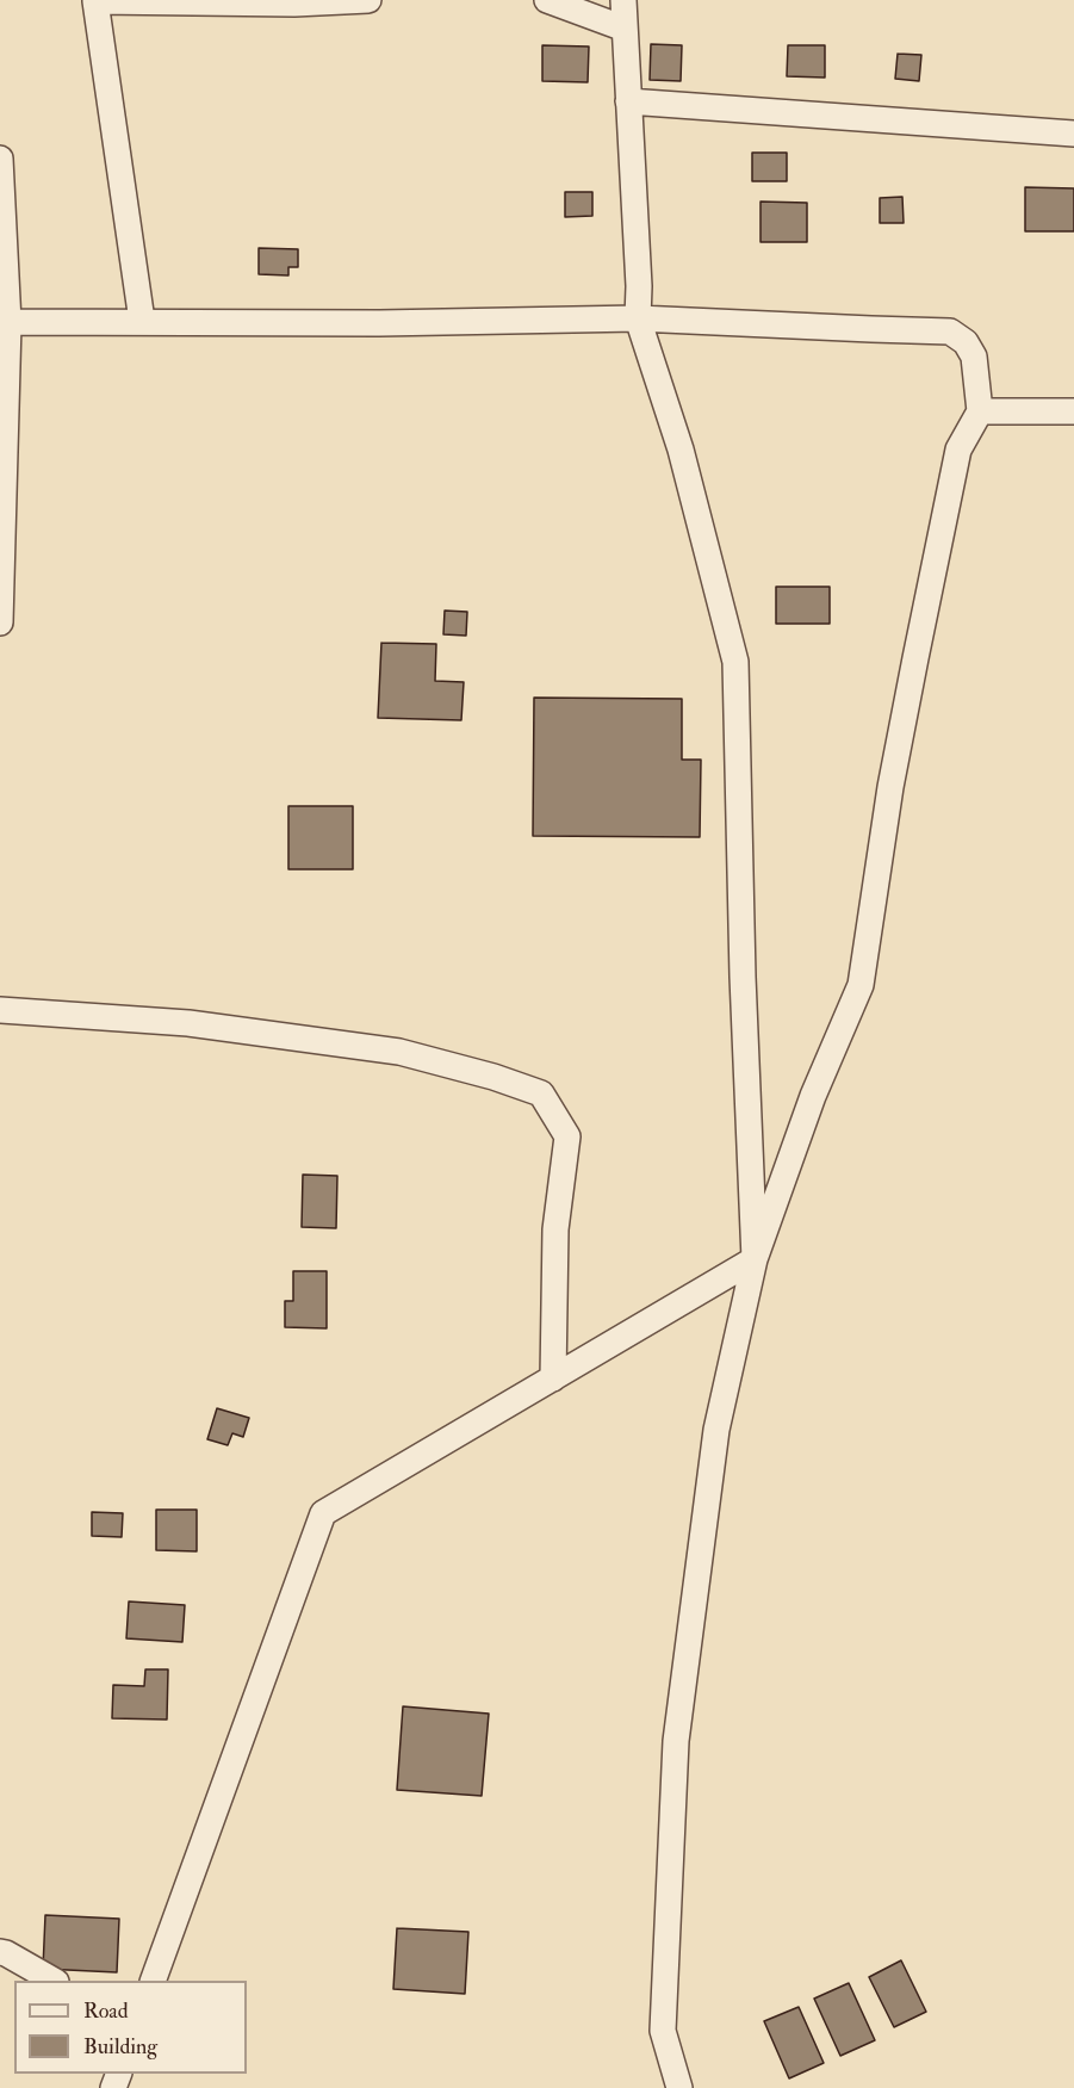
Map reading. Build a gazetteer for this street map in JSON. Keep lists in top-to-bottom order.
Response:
{
  "legend": ["Road", "Building"]
}
